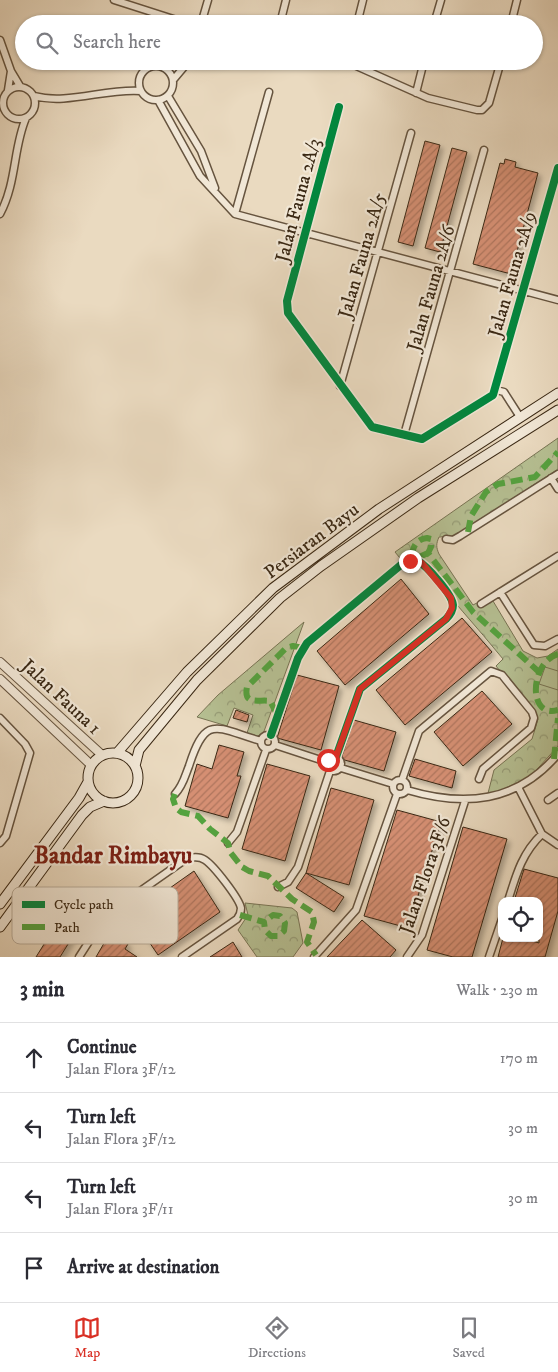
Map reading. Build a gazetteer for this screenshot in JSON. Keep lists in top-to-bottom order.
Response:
{
  "streets": {
    "main road": ["Persiaran Bayu"],
    "street": [
      "Jalan Fauna 2A/3",
      "Jalan Fauna 2A/5",
      "Jalan Fauna 2A/9",
      "Jalan Fauna 2A/6",
      "Jalan Fauna 1",
      "Jalan Flora 3F/6"
    ]
  },
  "crossings": [
    ["Jalan Fauna 2A/3", "Jalan Fauna 2A/5"],
    ["Persiaran Bayu", "Jalan Fauna 1"]
  ],
  "districts": ["Bandar Rimbayu"],
  "legend": ["Cycle path", "Path"],
  "page": {
    "search": "Search here",
    "heading": ["3 min", "Walk · 230 m"],
    "list": [
      ["Continue", "Jalan Flora 3F/12", "170 m"],
      ["Turn left", "Jalan Flora 3F/12", "30 m"],
      ["Turn left", "Jalan Flora 3F/11", "30 m"],
      "Arrive at destination"
    ],
    "nav": ["Map", "Directions", "Saved"]
  }
}
